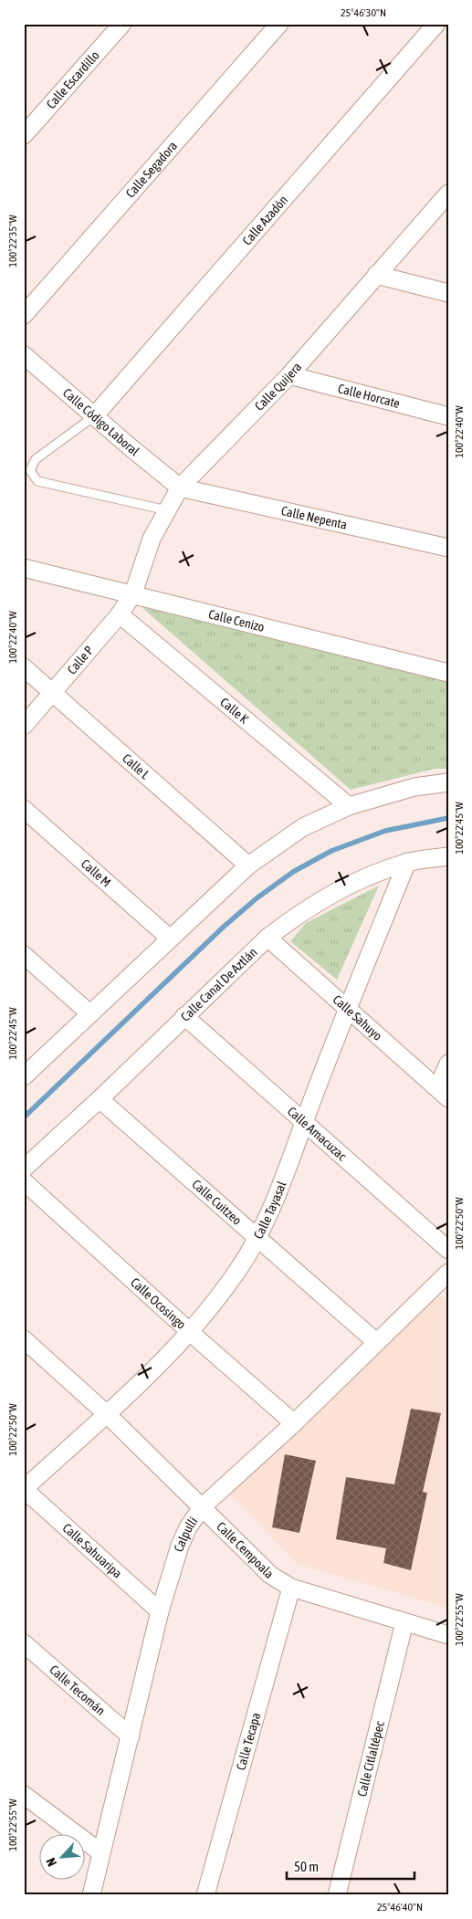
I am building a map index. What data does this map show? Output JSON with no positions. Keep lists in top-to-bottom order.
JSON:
{
  "streets": {
    "street": [
      "Calle Escardillo",
      "Calle Segadora",
      "Calle Azadón",
      "Calle Quijera",
      "Calle Horcate",
      "Calle Código Laboral",
      "Calle Nepenta",
      "Calle Cenizo",
      "Calle P",
      "Calle K",
      "Calle L",
      "Calle M",
      "Calle Canal De Aztlán",
      "Calle Sahuyo",
      "Calle Amacuzac",
      "Calle Cuitzeo",
      "Calle Tayasal",
      "Calle Ocosingo",
      "Calpulli",
      "Calle Cempoala",
      "Calle Sahuaripa",
      "Calle Tecomán",
      "Calle Tecapa",
      "Calle Citlaltépec"
    ]
  },
  "crossings": [
    ["Calle Azadón", "Calle Código Laboral"],
    ["Calle Quijera", "Calle Horcate"],
    ["Calle Quijera", "Calle Código Laboral"],
    ["Calle Quijera", "Calle Nepenta"],
    ["Calle Quijera", "Calle Cenizo"],
    ["Calle Quijera", "Calle P"],
    ["Calle Código Laboral", "Calle Nepenta"],
    ["Calle Cenizo", "Calle P"],
    ["Calle P", "Calle K"],
    ["Calle P", "Calle L"],
    ["Calle Canal De Aztlán", "Calle Sahuyo"],
    ["Calle Canal De Aztlán", "Calle Amacuzac"],
    ["Calle Canal De Aztlán", "Calle Cuitzeo"],
    ["Calle Canal De Aztlán", "Calle Tayasal"],
    ["Calle Sahuyo", "Calle Tayasal"],
    ["Calle Amacuzac", "Calle Tayasal"],
    ["Calle Cuitzeo", "Calle Tayasal"],
    ["Calle Cuitzeo", "Calpulli"],
    ["Calle Tayasal", "Calle Ocosingo"],
    ["Calle Tayasal", "Calle Cempoala"],
    ["Calle Tayasal", "Calle Sahuaripa"],
    ["Calle Ocosingo", "Calpulli"],
    ["Calpulli", "Calle Cempoala"],
    ["Calpulli", "Calle Sahuaripa"],
    ["Calpulli", "Calle Tecomán"],
    ["Calle Cempoala", "Calle Tecapa"],
    ["Calle Cempoala", "Calle Citlaltépec"]
  ],
  "scale_bar": "50 m",
  "north": "bottom left",
  "coordinates": [
    "25°46'30\"N",
    "100°22'35\"W",
    "100°22'40\"W",
    "100°22'45\"W",
    "100°22'50\"W",
    "100°22'55\"W",
    "25°46'40\"N"
  ]
}
